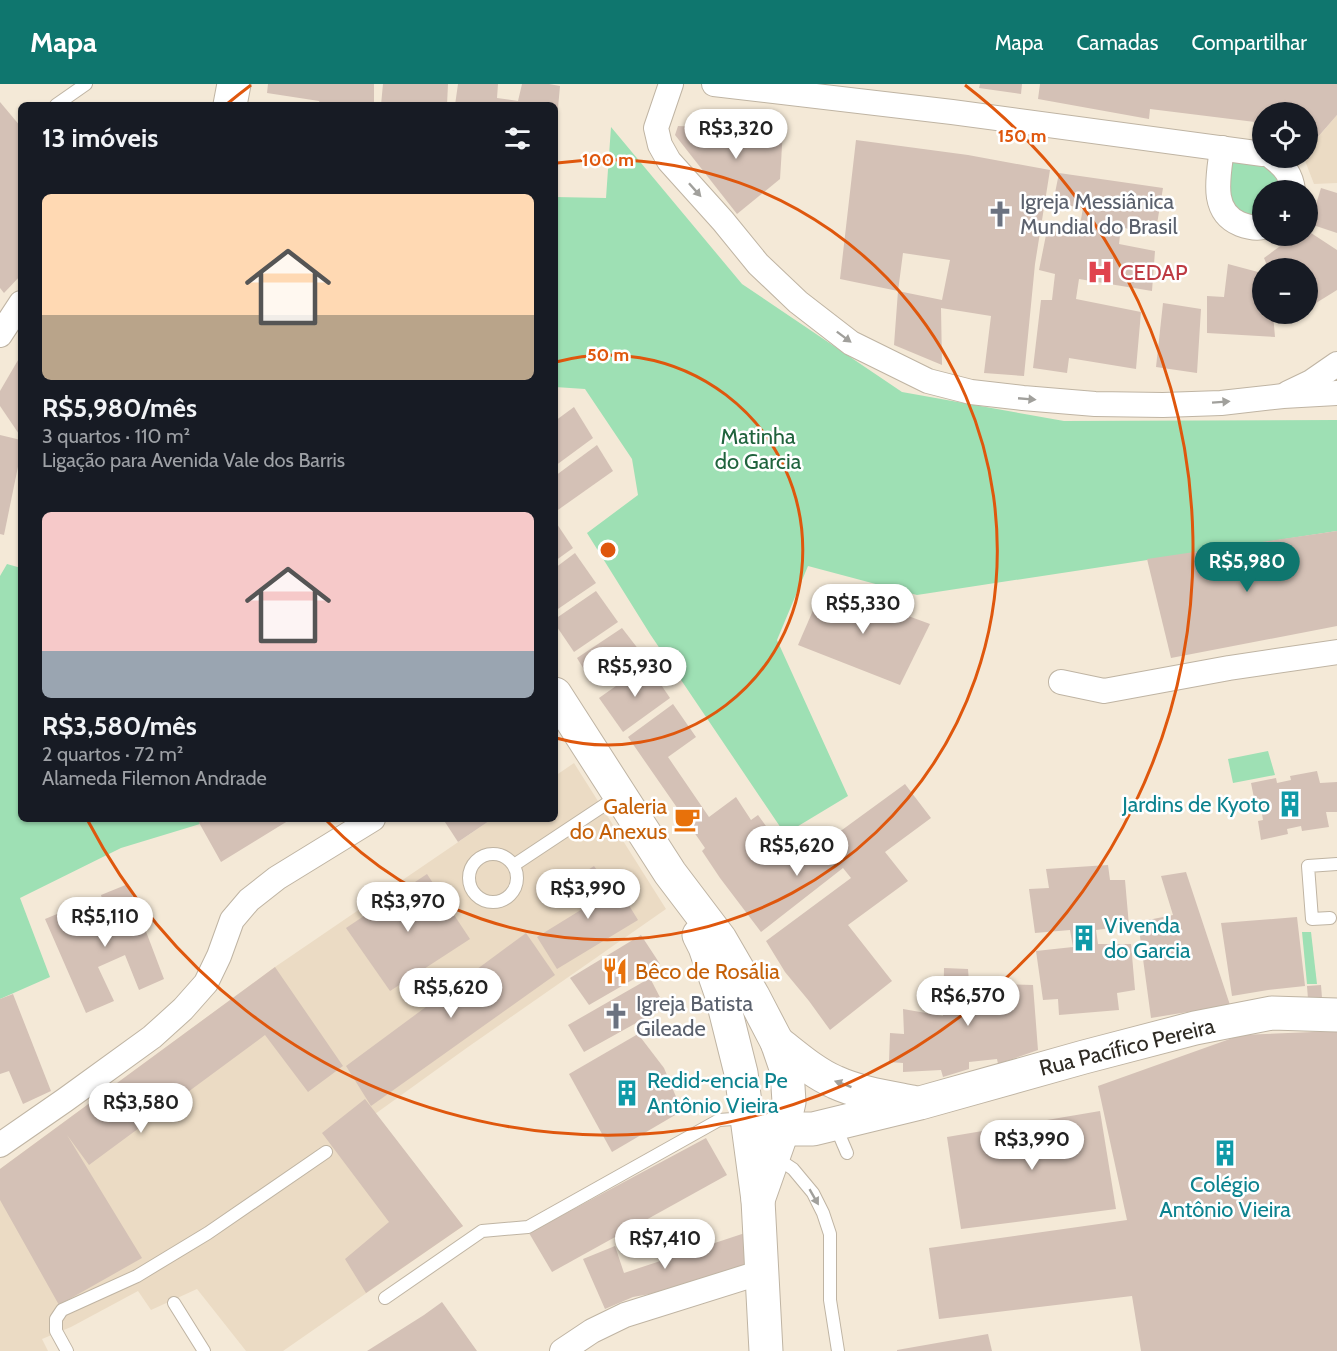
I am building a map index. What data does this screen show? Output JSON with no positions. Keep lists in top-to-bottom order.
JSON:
{
  "streets": {
    "main road": ["Rua Pacífico Pereira"]
  },
  "parks": ["Matinha do Garcia"],
  "places": {
    "church": ["Igreja Messiânica Mundial do Brasil", "Igreja Batista Gileade"],
    "hospital": ["CEDAP"],
    "building": [
      "Jardins de Kyoto",
      "Vivenda do Garcia",
      "Redid~encia Pe Antônio Vieira",
      "Colégio Antônio Vieira"
    ],
    "cafe": ["Galeria do Anexus"],
    "restaurant": ["Bêco de Rosália"]
  },
  "page": {
    "header": "Mapa",
    "nav": ["Mapa", "Camadas", "Compartilhar"],
    "map_buttons": ["+", "−"],
    "heading": "13 imóveis",
    "price": [
      "R$3,320",
      "R$5,980",
      "R$5,330",
      "R$5,930",
      "R$5,620",
      "R$3,990",
      "R$3,970",
      "R$5,110",
      "R$5,620",
      "R$6,570",
      "R$3,580",
      "R$3,990",
      "R$7,410"
    ],
    "list": [
      {
        "name": "R$5,980/mês",
        "note": "3 quartos · 110 m² · Ligação para Avenida Vale dos Barris"
      },
      {
        "name": "R$3,580/mês",
        "note": "2 quartos · 72 m² · Alameda Filemon Andrade"
      }
    ]
  },
  "rings": ["150 m", "100 m", "50 m"]
}
